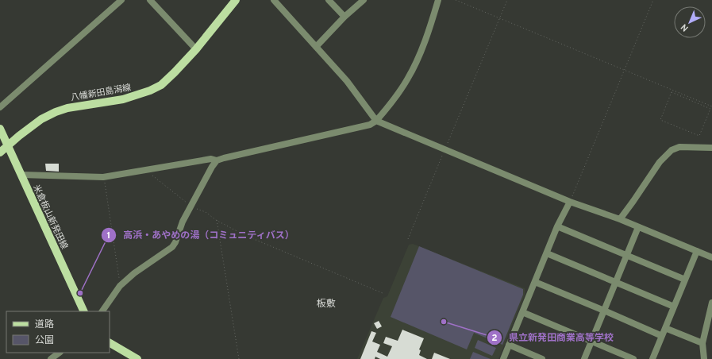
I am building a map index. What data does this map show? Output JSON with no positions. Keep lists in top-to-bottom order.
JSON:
{
  "streets": {
    "main road": ["八幡新田島潟線", "米倉板山新発田線"]
  },
  "crossings": [
    ["八幡新田島潟線", "米倉板山新発田線"]
  ],
  "districts": ["板敷"],
  "places": ["高浜・あやめの湯（コミュニティバス）", "県立新発田商業高等学校"],
  "legend": ["道路", "公園"],
  "north": "bottom left"
}
